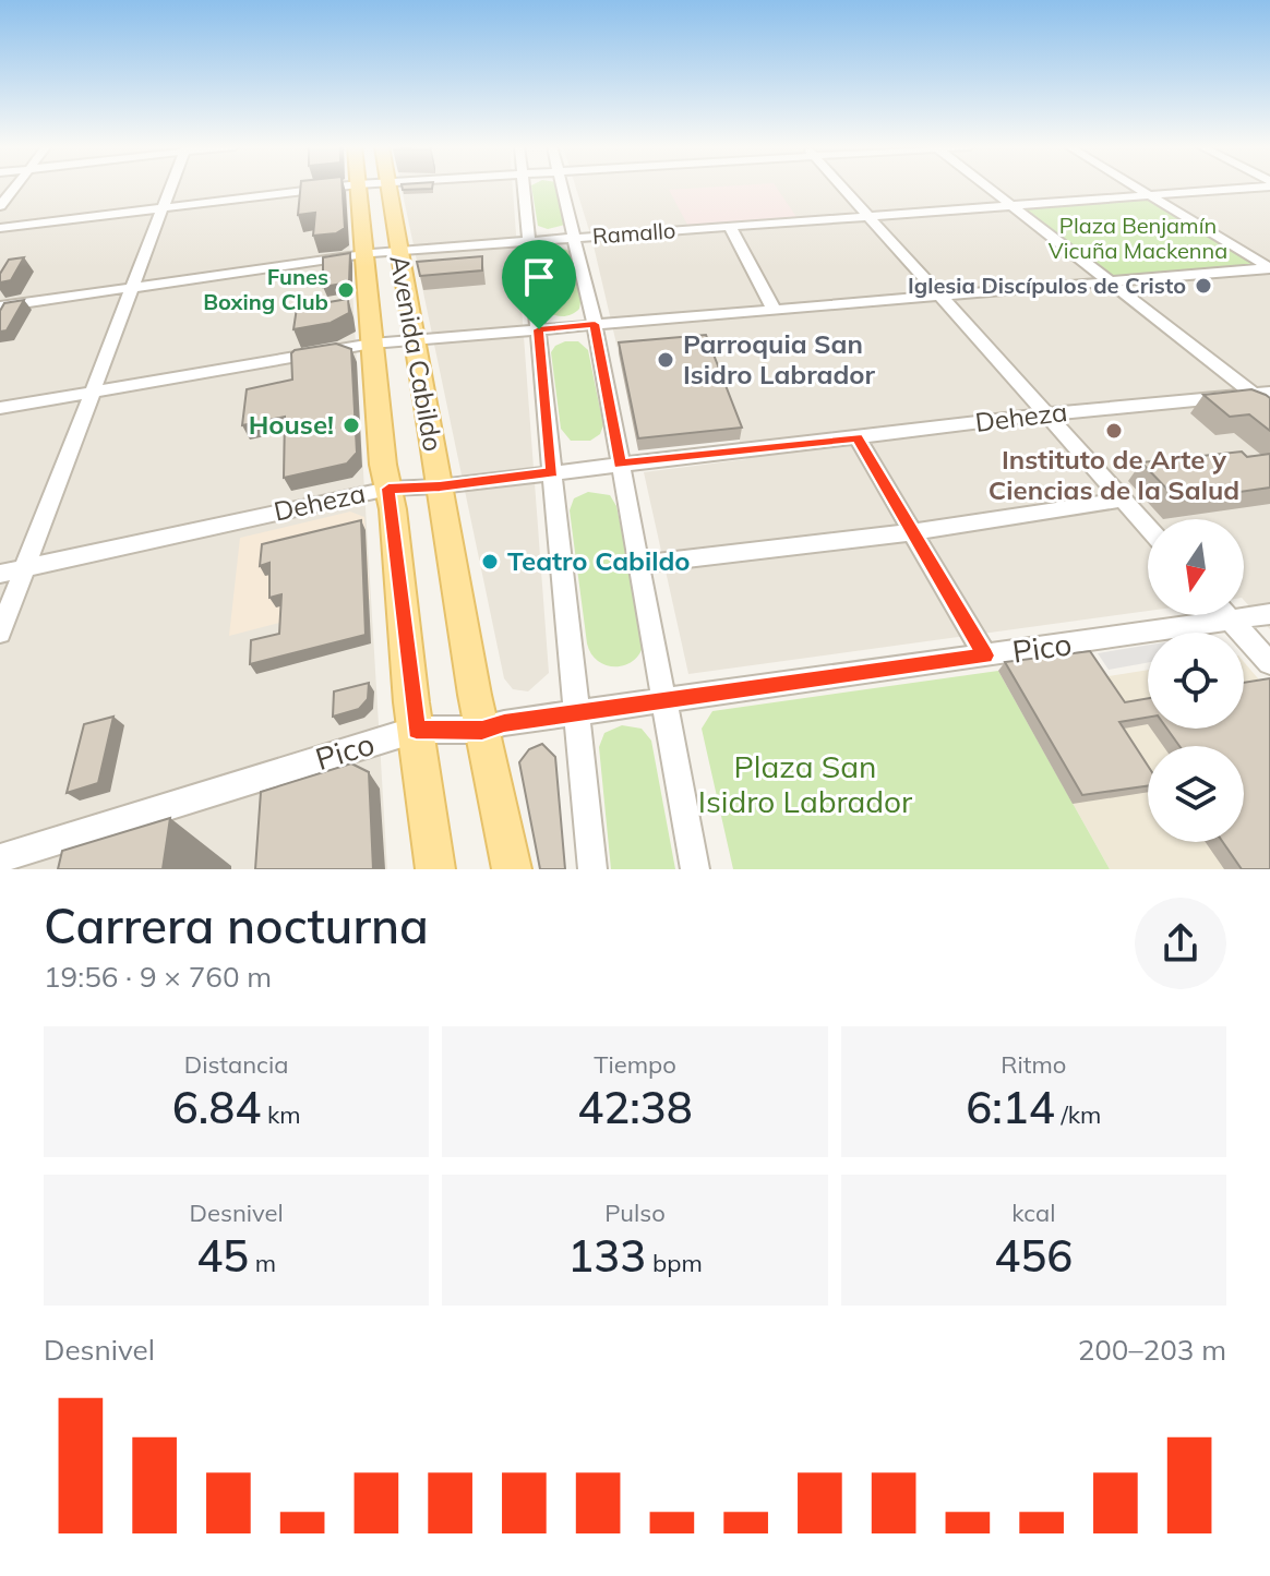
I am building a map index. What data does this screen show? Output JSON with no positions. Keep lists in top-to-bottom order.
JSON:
{
  "streets": {
    "main road": ["Avenida Cabildo"],
    "street": ["Ramallo", "Deheza", "Pico"]
  },
  "crossings": [
    ["Ramallo", "Avenida Cabildo"],
    ["Avenida Cabildo", "Deheza"],
    ["Avenida Cabildo", "Pico"]
  ],
  "parks": ["Plaza Benjamín Vicuña Mackenna", "Plaza San Isidro Labrador"],
  "places": [
    "Iglesia Discípulos de Cristo",
    "Funes Boxing Club",
    "Parroquia San Isidro Labrador",
    "House!",
    "Instituto de Arte y Ciencias de la Salud",
    "Teatro Cabildo"
  ],
  "north": "bottom",
  "page": {
    "heading": ["Carrera nocturna", "19:56 · 9 × 760 m"],
    "stats": [
      ["Distancia", "6.84 km"],
      ["Tiempo", "42:38"],
      ["Ritmo", "6:14 /km"],
      ["Desnivel", "45 m"],
      ["Pulso", "133 bpm"],
      ["kcal", "456"]
    ],
    "chart": ["Desnivel", "200–203 m"]
  }
}
